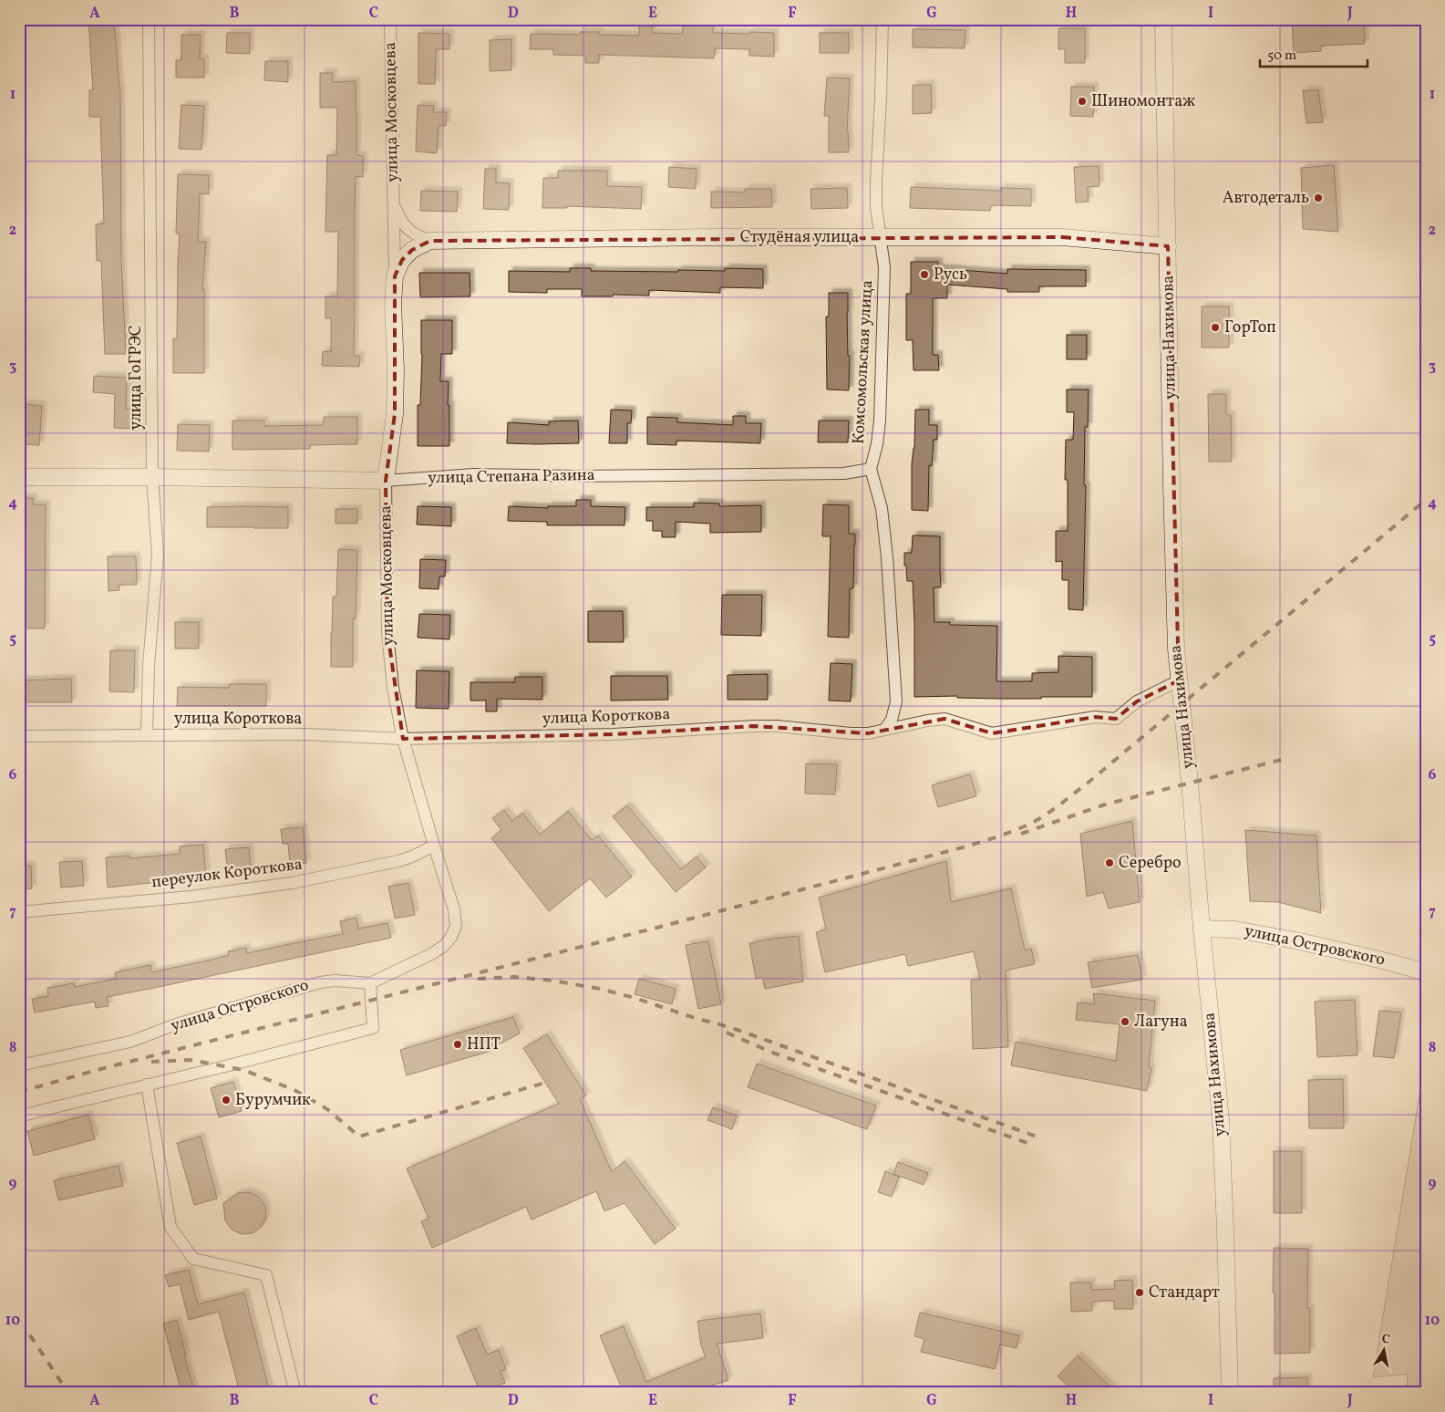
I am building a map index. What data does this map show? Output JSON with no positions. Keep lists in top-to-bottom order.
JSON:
{
  "streets": {
    "street": [
      "улица Московцева",
      "Студёная улица",
      "улица Нахимова",
      "Комсомольская улица",
      "улица ГоГРЭС",
      "улица Степана Разина",
      "улица Короткова",
      "переулок Короткова",
      "улица Островского"
    ]
  },
  "crossings": [
    ["улица Московцева", "Студёная улица"],
    ["улица Московцева", "улица Степана Разина"],
    ["улица Московцева", "улица Короткова"],
    ["улица Московцева", "переулок Короткова"],
    ["улица Московцева", "улица Островского"],
    ["Студёная улица", "улица Нахимова"],
    ["Студёная улица", "Комсомольская улица"],
    ["улица Нахимова", "улица Короткова"],
    ["улица Нахимова", "улица Островского"],
    ["Комсомольская улица", "улица Степана Разина"],
    ["Комсомольская улица", "улица Короткова"],
    ["улица ГоГРЭС", "улица Степана Разина"],
    ["улица ГоГРЭС", "улица Короткова"]
  ],
  "places": [
    "Шиномонтаж",
    "Автодеталь",
    "Русь",
    "ГорТоп",
    "Серебро",
    "Лагуна",
    "НПТ",
    "Бурумчик",
    "Стандарт"
  ],
  "scale_bar": "50 m",
  "north": "top",
  "grid": {
    "columns": [
      "A",
      "B",
      "C",
      "D",
      "E",
      "F",
      "G",
      "H",
      "I",
      "J"
    ],
    "rows": [
      "1",
      "2",
      "3",
      "4",
      "5",
      "6",
      "7",
      "8",
      "9",
      "10"
    ]
  }
}
